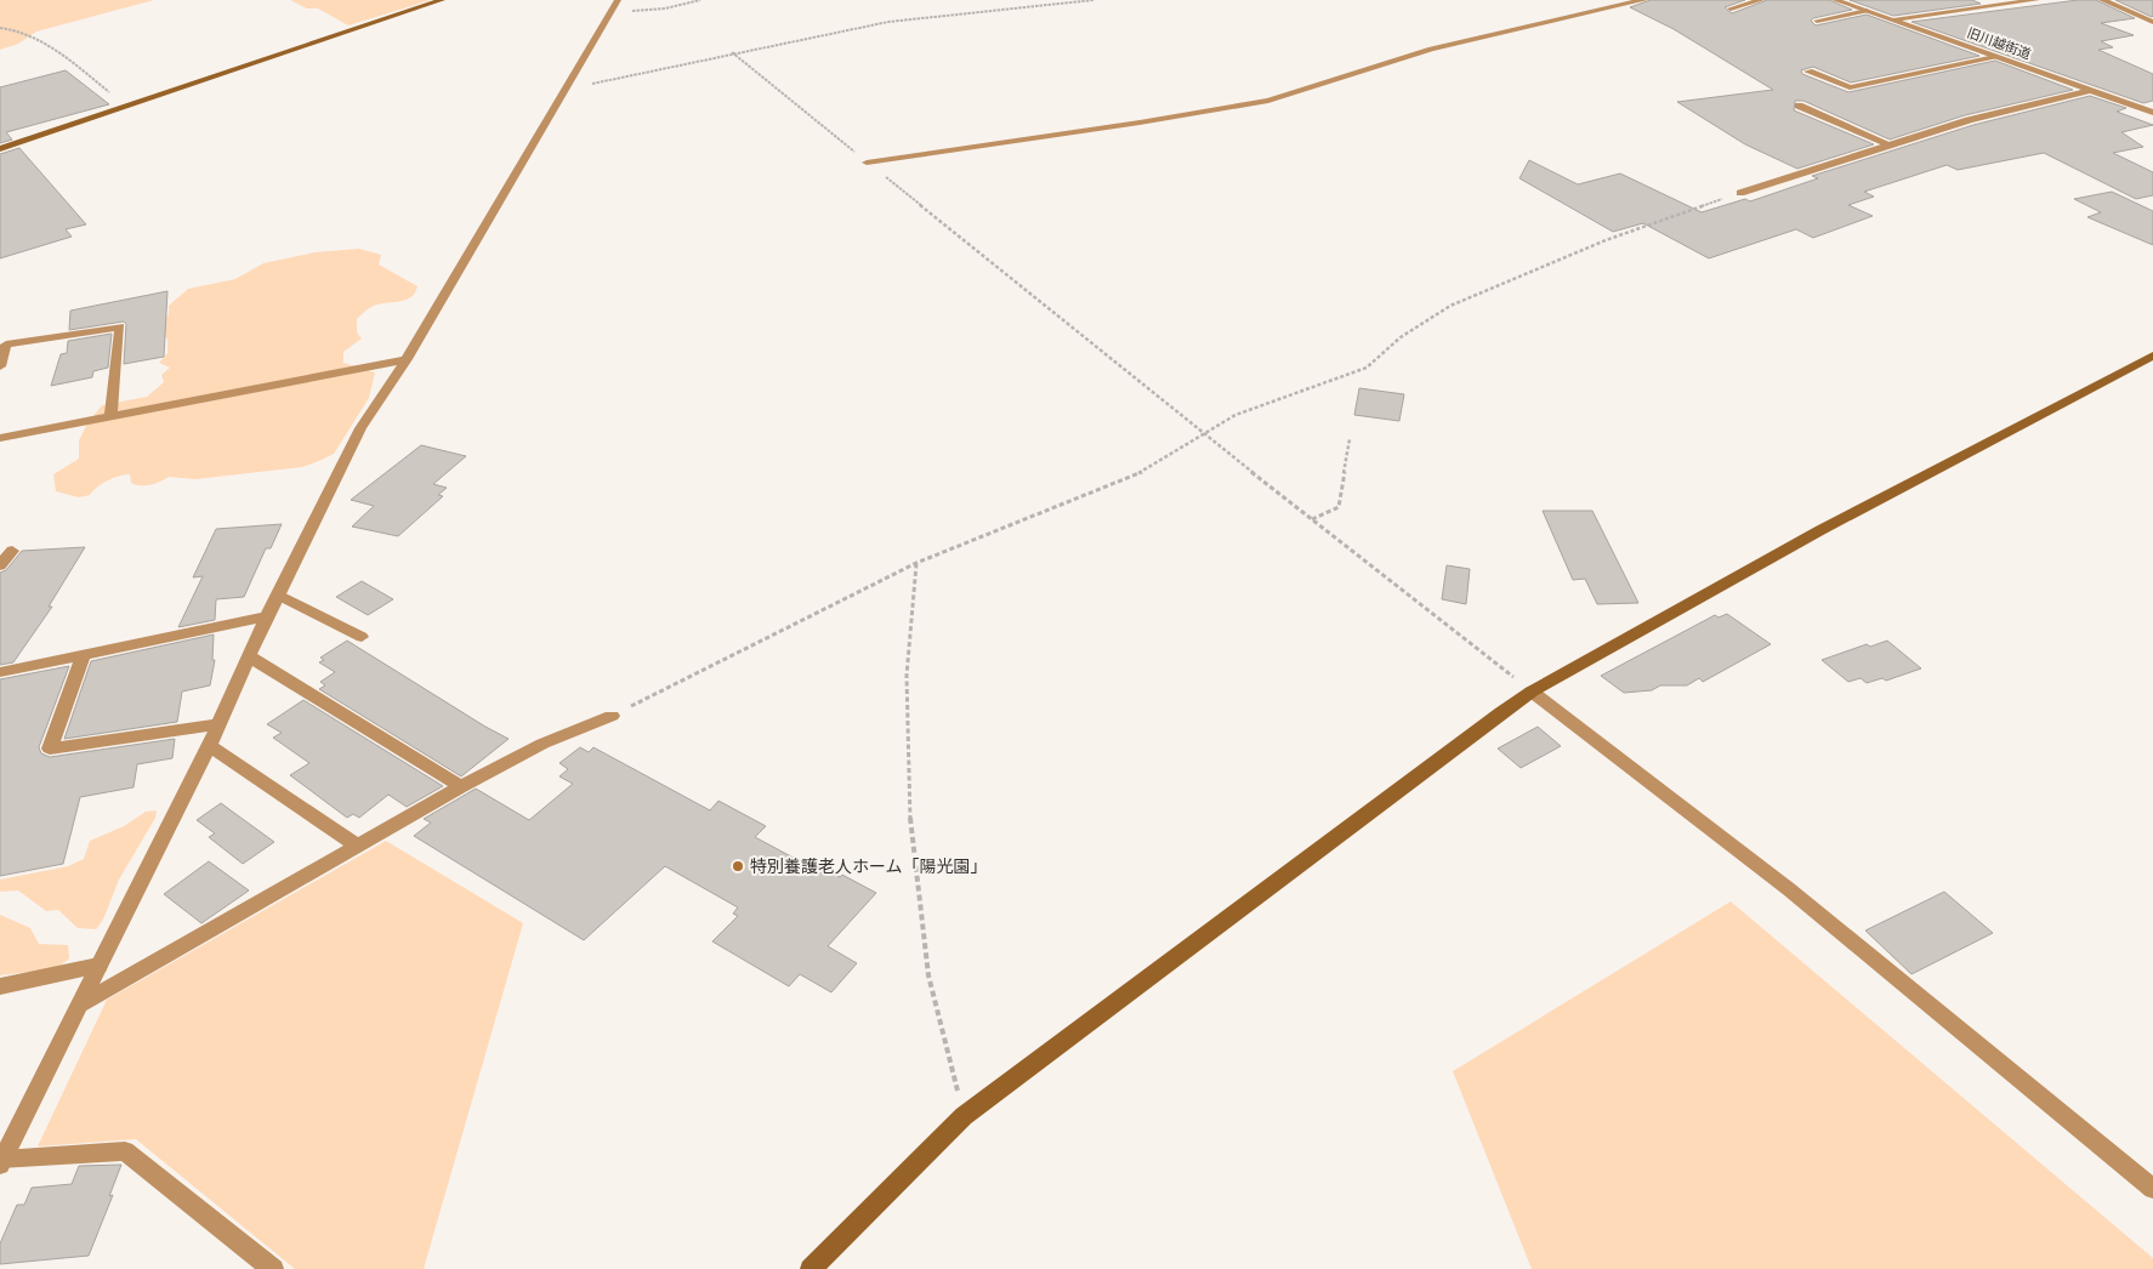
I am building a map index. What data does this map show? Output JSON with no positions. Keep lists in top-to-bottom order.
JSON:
{
  "streets": {
    "street": ["旧川越街道"]
  },
  "places": ["特別養護老人ホーム「陽光園」"]
}
